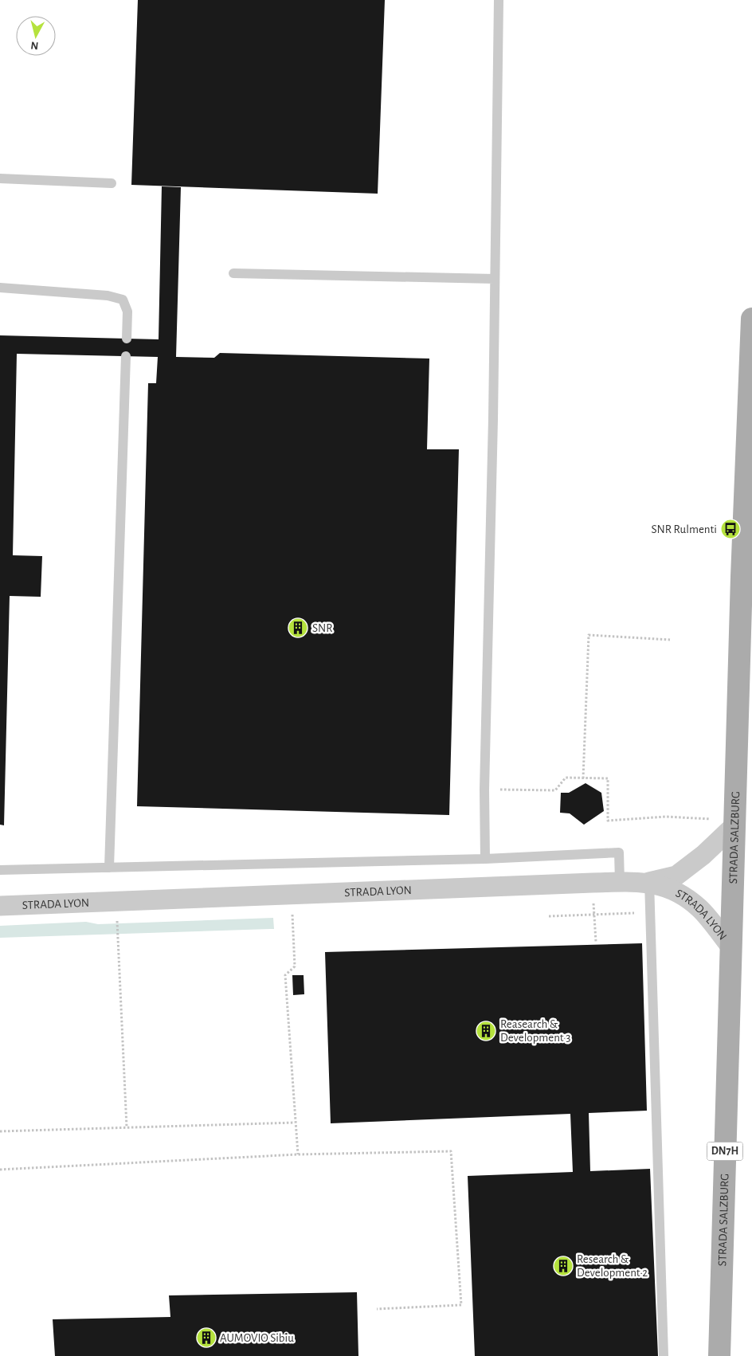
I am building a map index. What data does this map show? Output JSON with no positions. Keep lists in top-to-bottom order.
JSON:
{
  "streets": {
    "main road": ["STRADA SALZBURG", "DN7H"],
    "street": ["STRADA LYON"]
  },
  "crossings": [
    ["STRADA SALZBURG", "STRADA LYON"]
  ],
  "places": {
    "bus stop": ["SNR Rulmenti"],
    "building": [
      "SNR",
      "Reasearch & Development 3",
      "Research & Development 2",
      "AUMOVIO Sibiu"
    ]
  },
  "north": "bottom"
}
